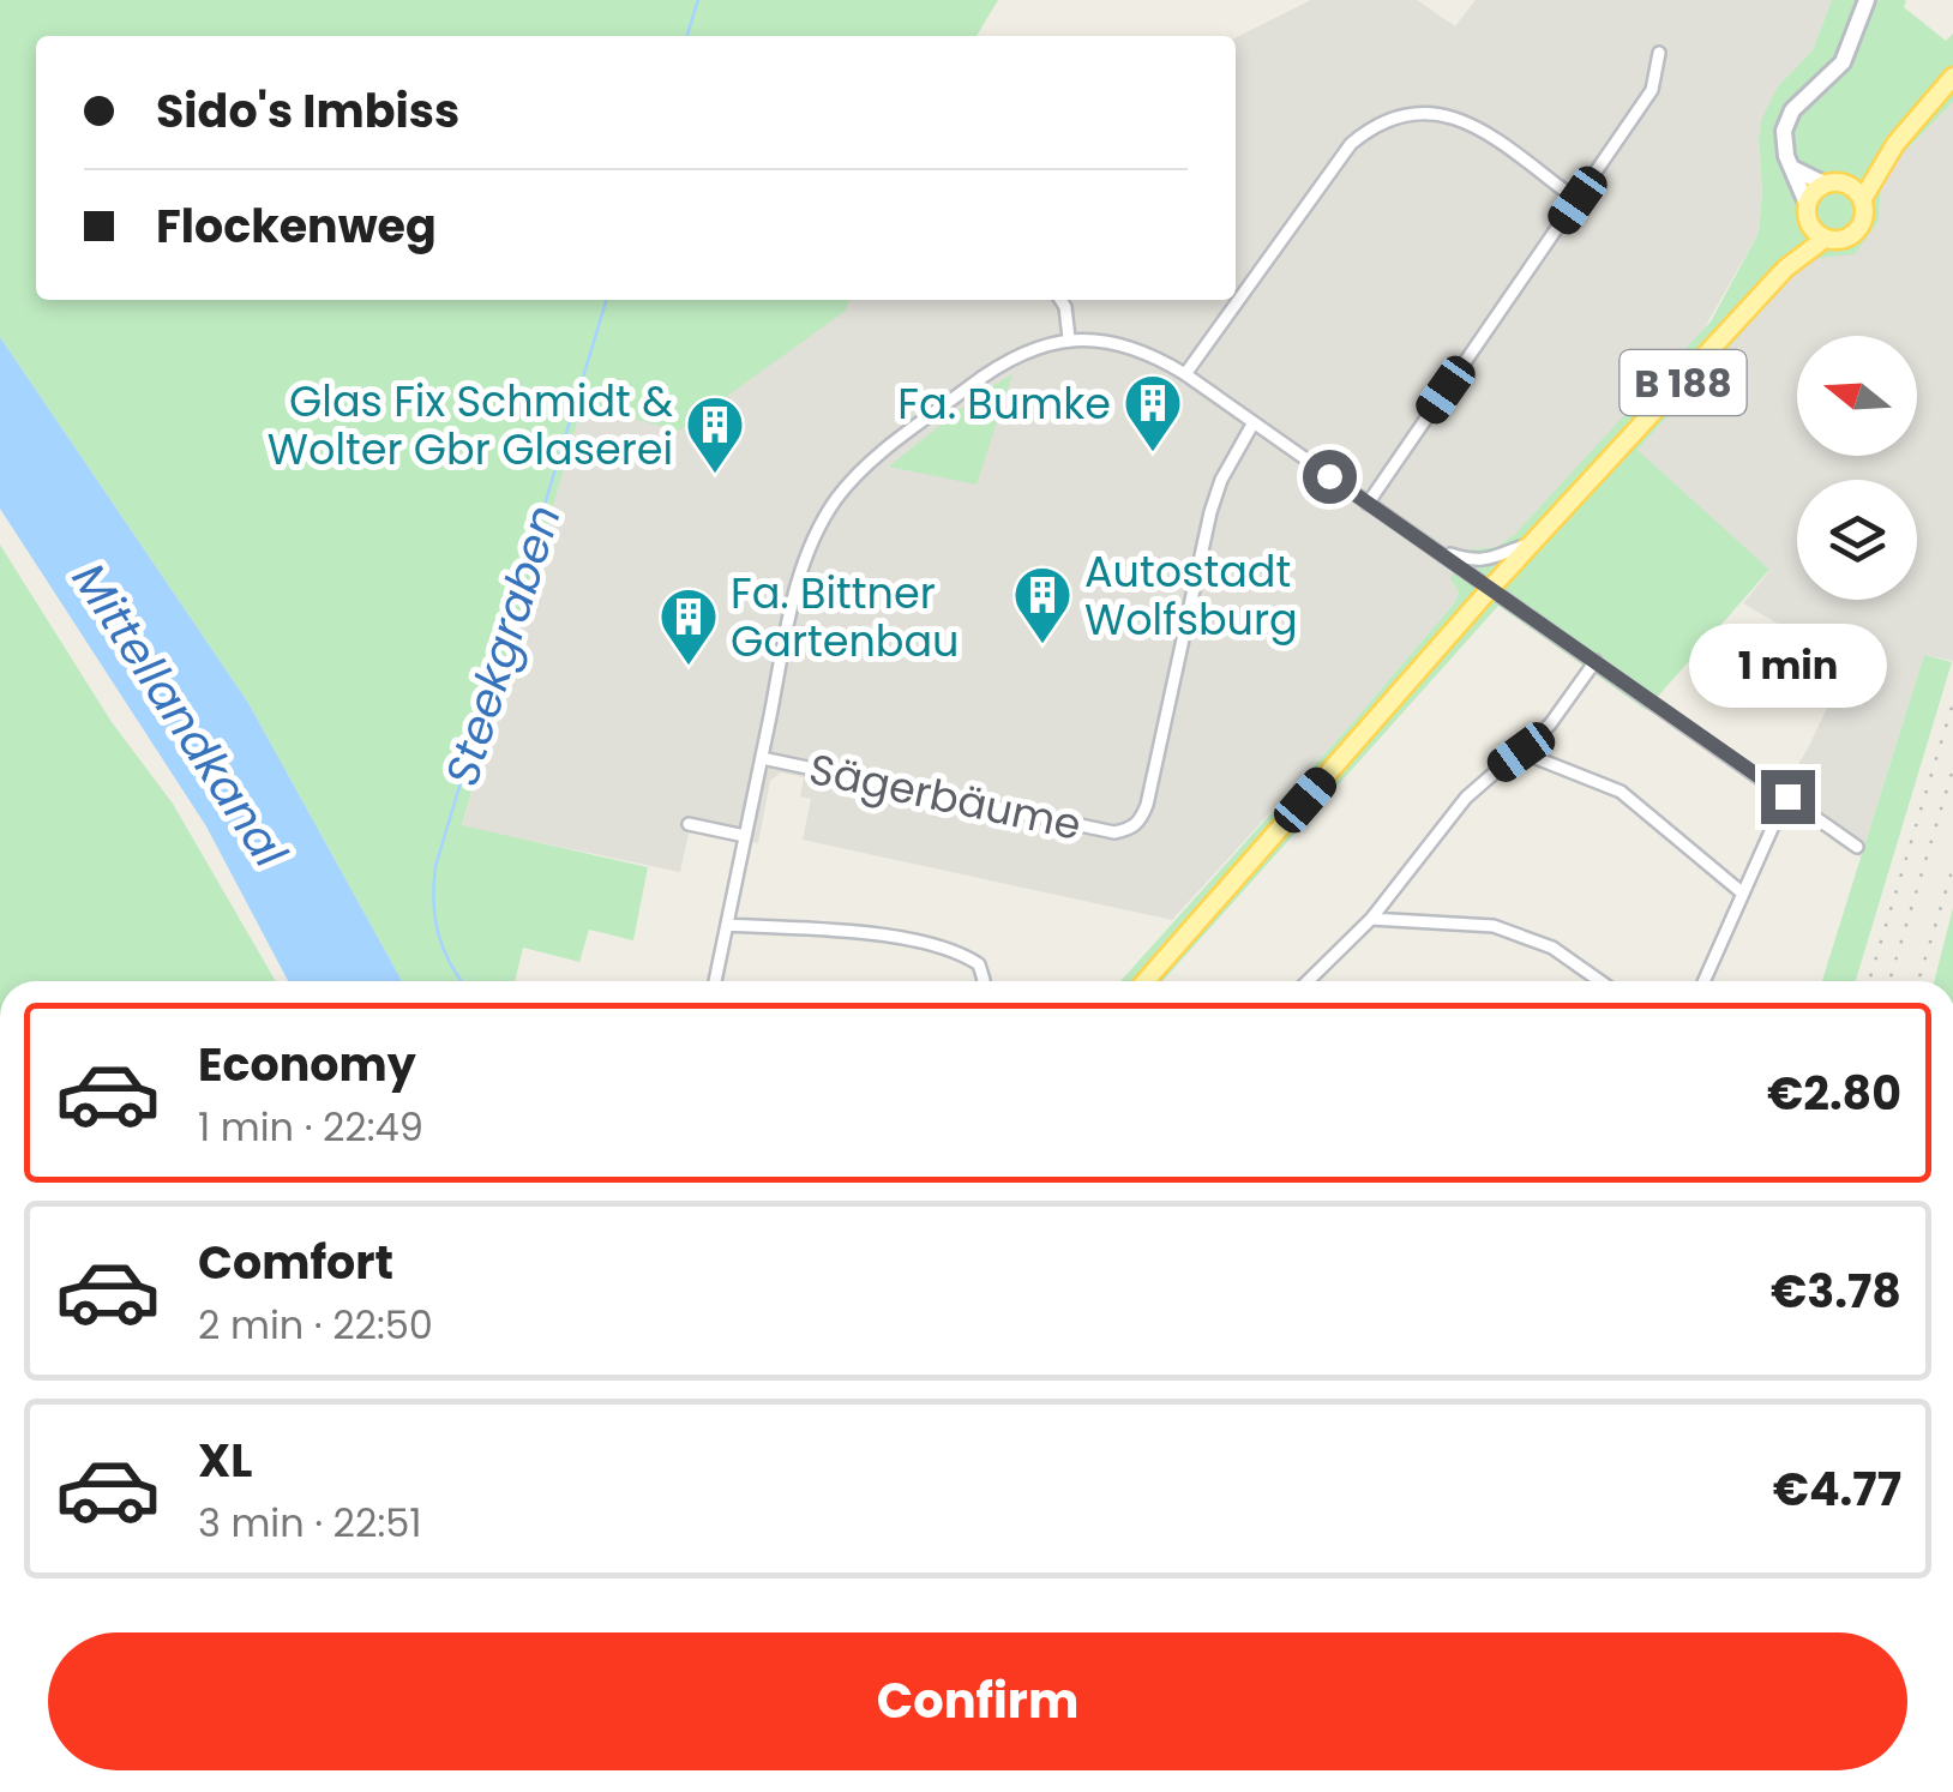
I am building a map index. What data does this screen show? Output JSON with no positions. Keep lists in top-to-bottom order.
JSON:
{
  "streets": {
    "main road": ["B 188"],
    "street": ["Sägerbäume"]
  },
  "water": ["Steekgraben", "Mittellandkanal"],
  "places": {
    "building": [
      "Fa. Bumke",
      "Glas Fix Schmidt & Wolter Gbr Glaserei",
      "Autostadt Wolfsburg",
      "Fa. Bittner Gartenbau"
    ]
  },
  "north": "left",
  "page": {
    "banner": ["Sido's Imbiss", "Flockenweg"],
    "bubble": "1 min",
    "list": [
      {
        "name": "Economy",
        "note": "1 min · 22:49",
        "value": "€2.80"
      },
      {
        "name": "Comfort",
        "note": "2 min · 22:50",
        "value": "€3.78"
      },
      {
        "name": "XL",
        "note": "3 min · 22:51",
        "value": "€4.77"
      }
    ],
    "buttons": "Confirm"
  }
}
